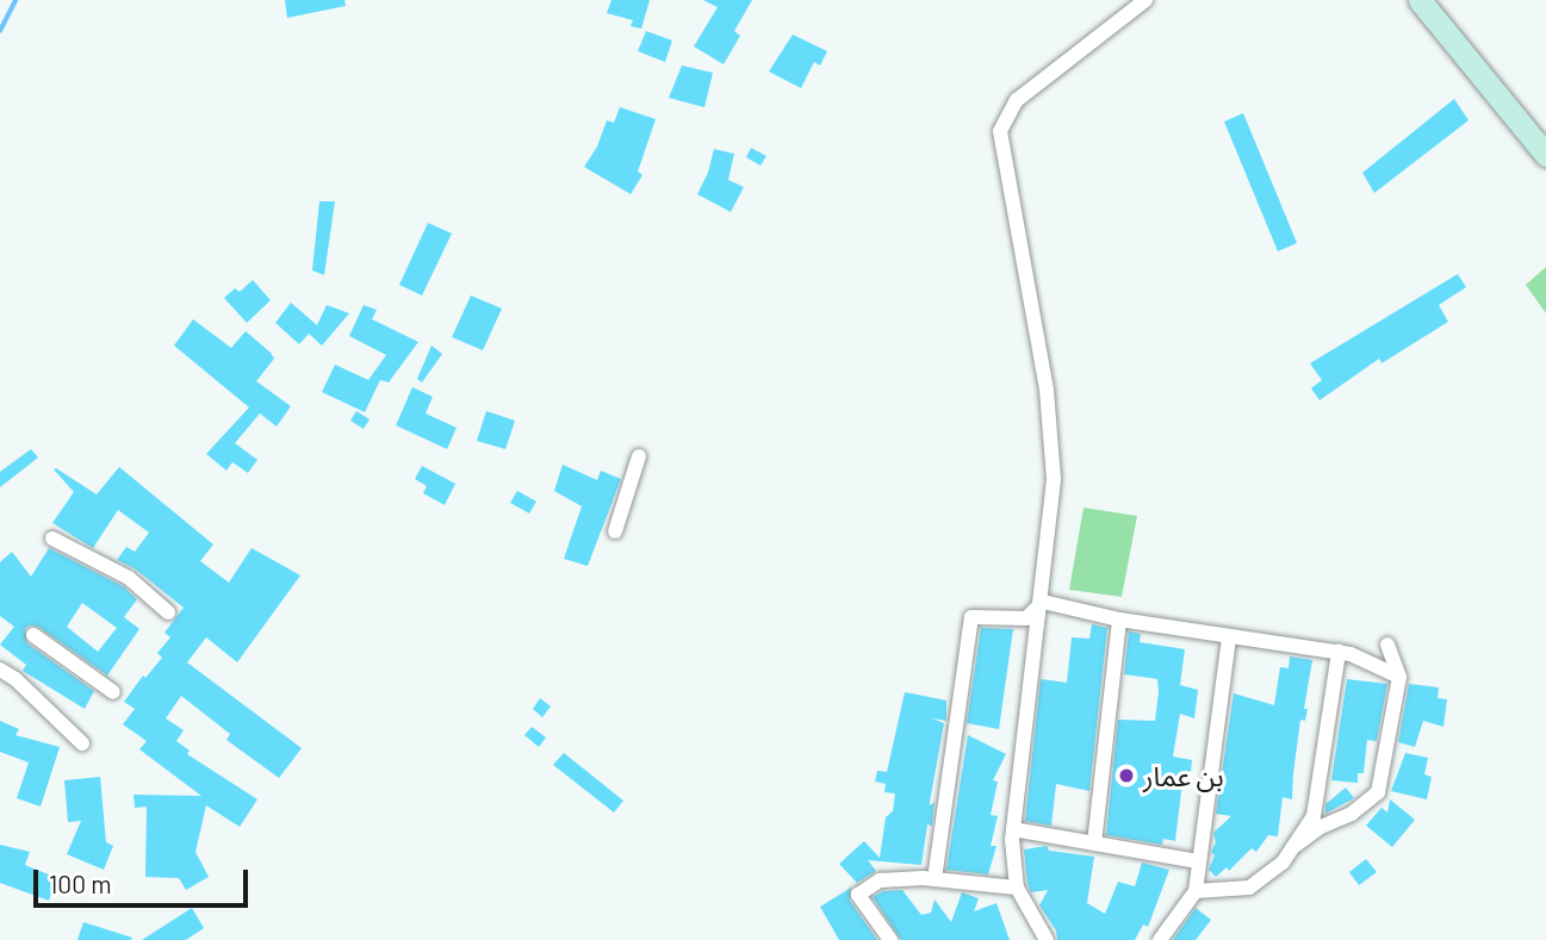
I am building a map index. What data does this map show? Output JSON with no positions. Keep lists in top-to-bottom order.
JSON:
{
  "places": ["بن عمار"],
  "scale_bar": "100 m"
}
